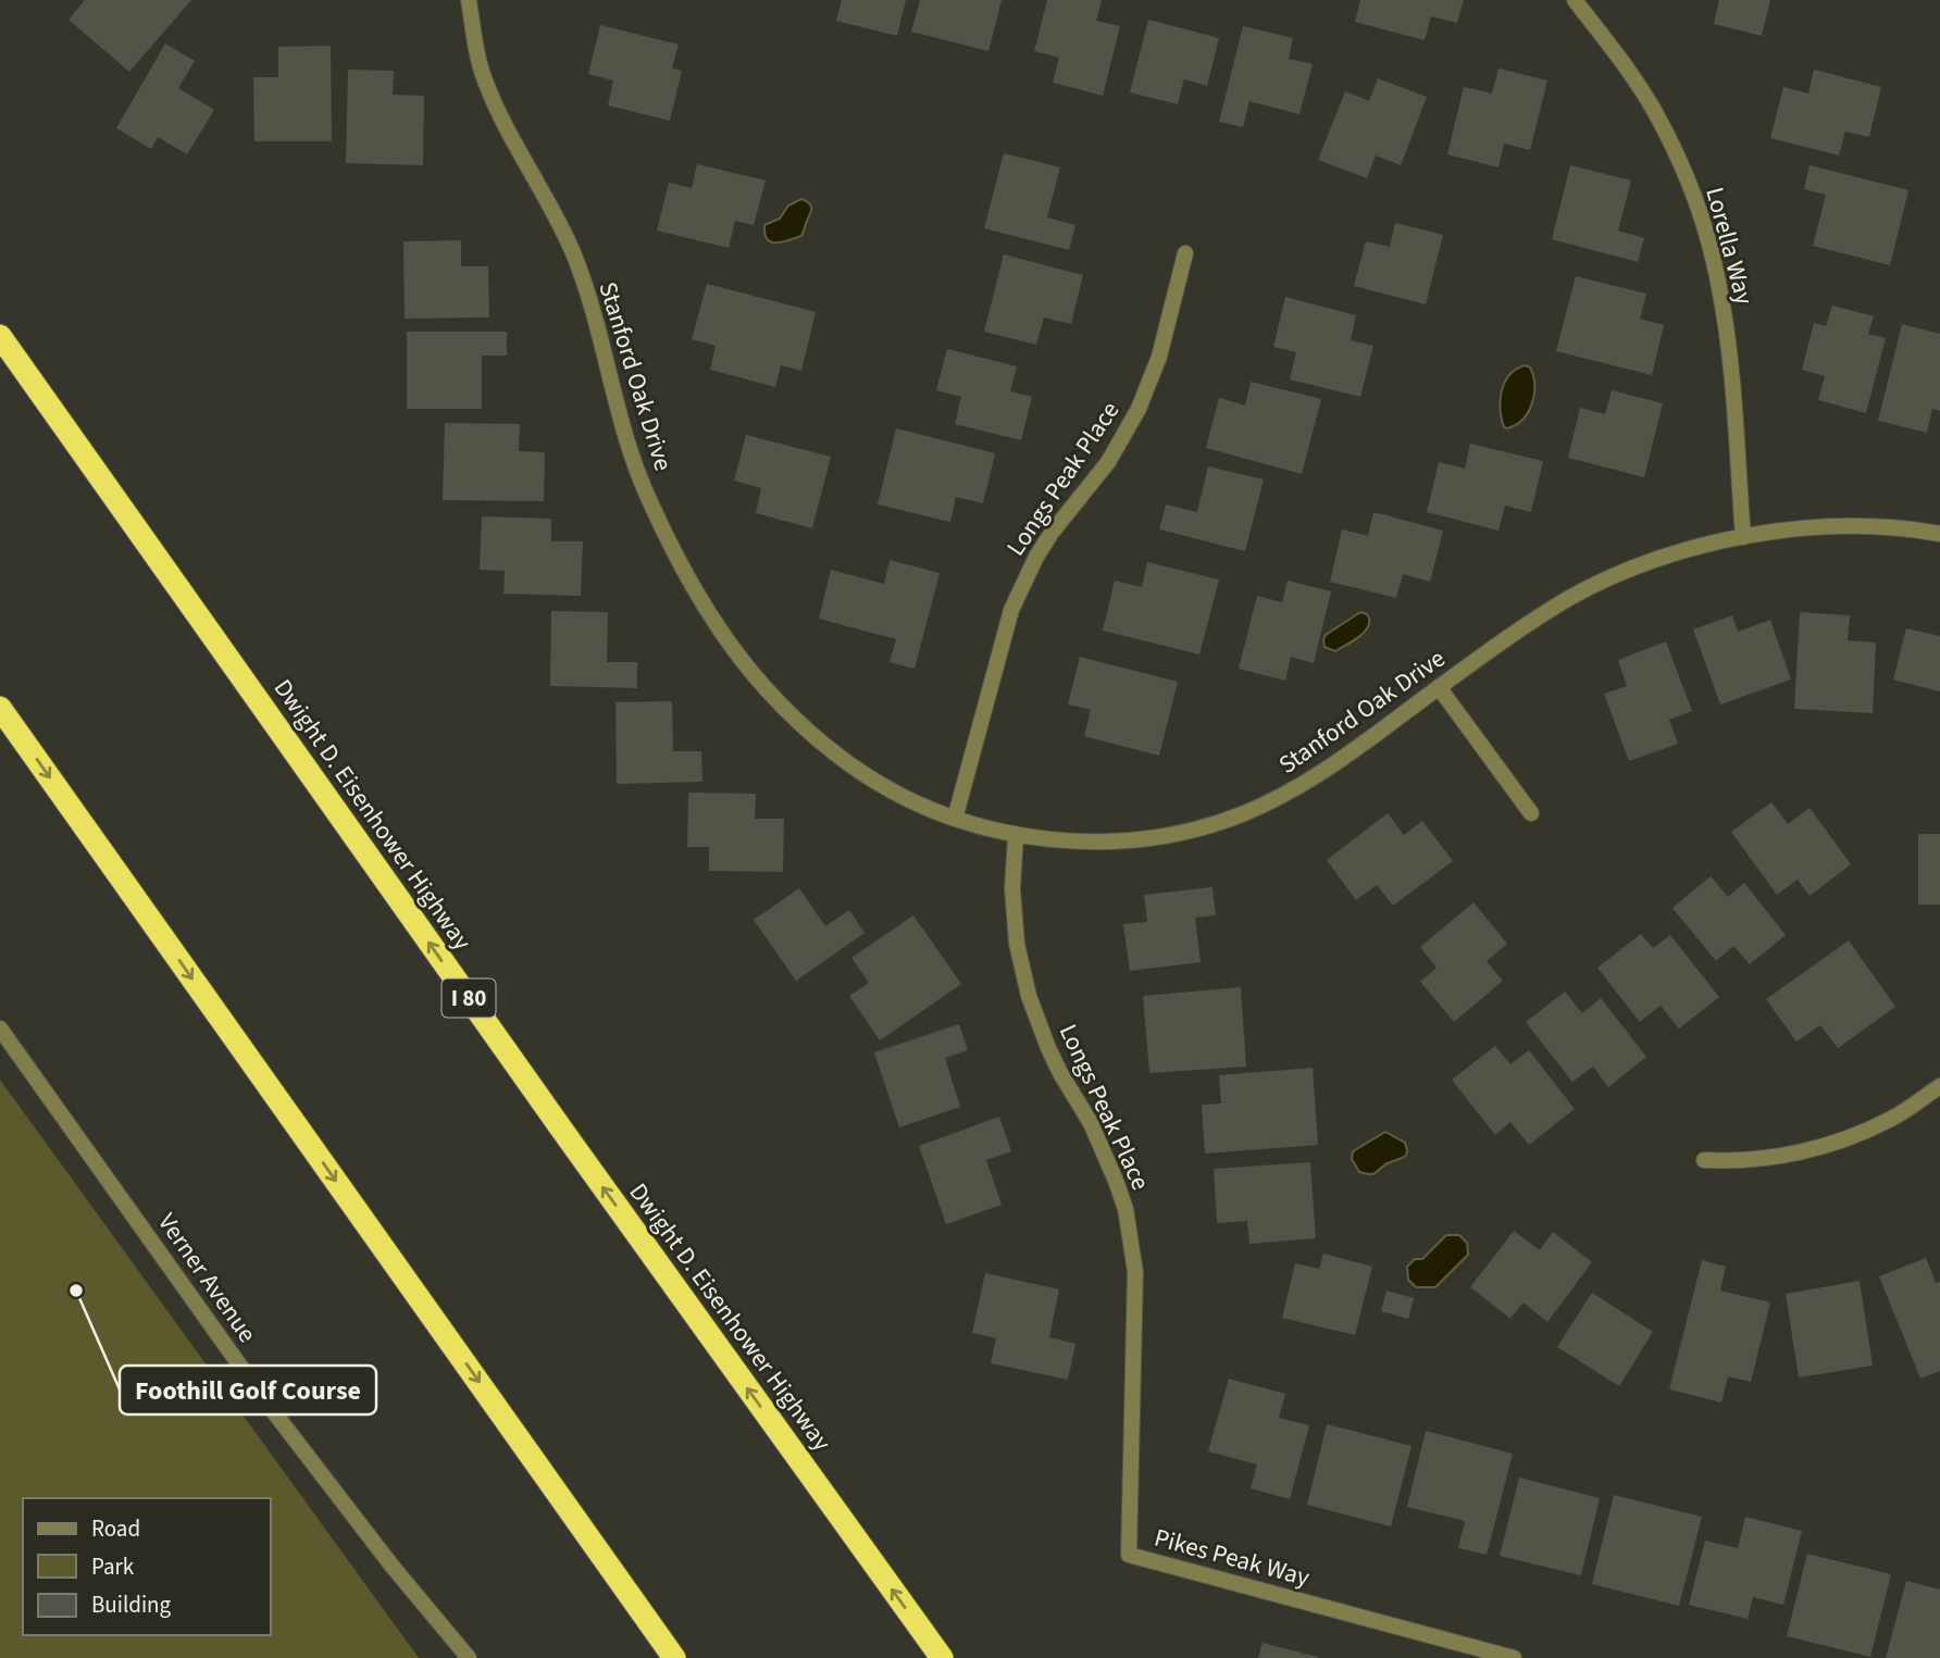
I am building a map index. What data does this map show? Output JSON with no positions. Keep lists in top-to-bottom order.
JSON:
{
  "streets": {
    "highway": ["Dwight D. Eisenhower Highway", "I 80"],
    "street": [
      "Lorella Way",
      "Stanford Oak Drive",
      "Longs Peak Place",
      "Verner Avenue",
      "Pikes Peak Way"
    ]
  },
  "crossings": [
    ["Lorella Way", "Stanford Oak Drive"],
    ["Stanford Oak Drive", "Longs Peak Place"],
    ["Longs Peak Place", "Pikes Peak Way"]
  ],
  "one_way": ["Dwight D. Eisenhower Highway"],
  "places": ["Foothill Golf Course"],
  "legend": ["Road", "Park", "Building"]
}
